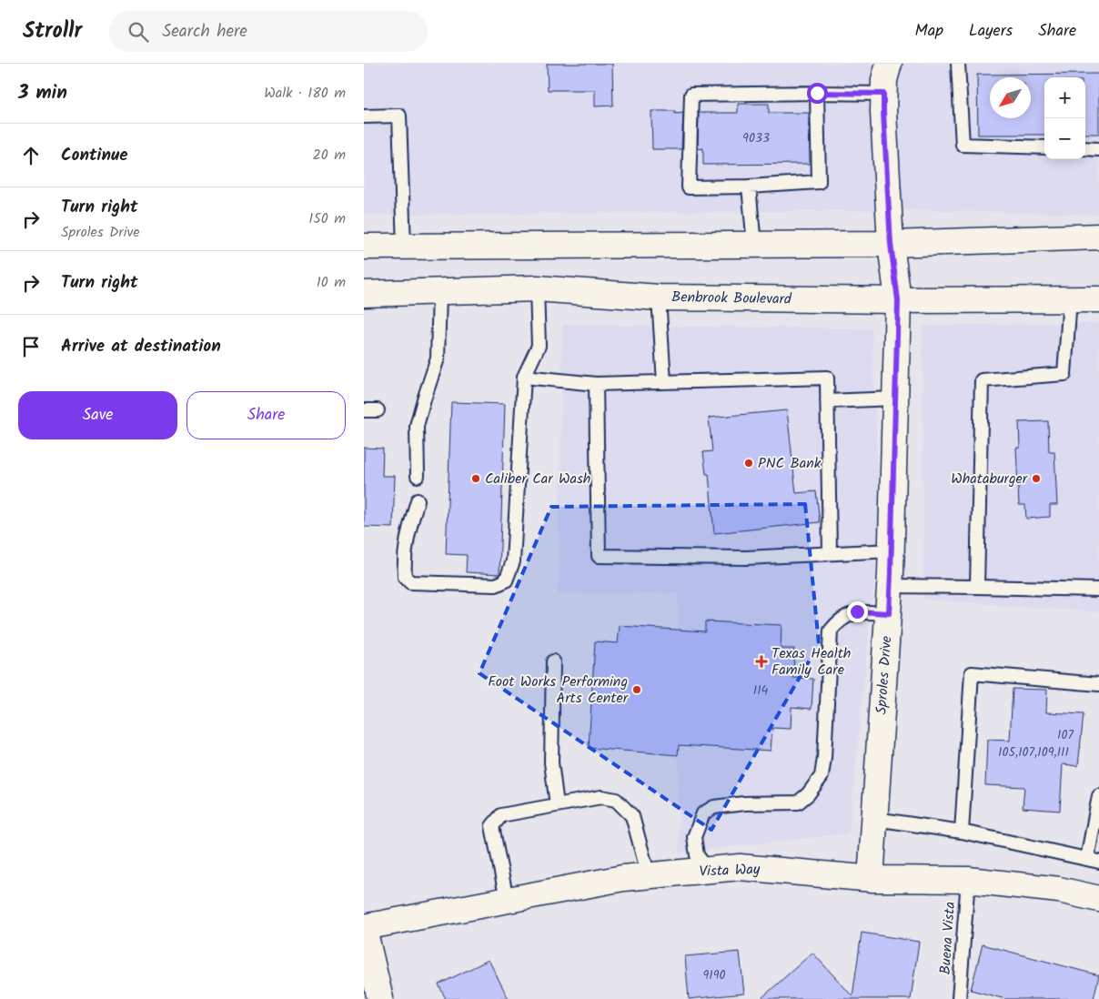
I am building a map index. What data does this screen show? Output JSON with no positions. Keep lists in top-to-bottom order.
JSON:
{
  "streets": {
    "main road": ["Benbrook Boulevard", "Sproles Drive", "Vista Way"],
    "lane": ["Buena Vista"]
  },
  "crossings": [
    ["Benbrook Boulevard", "Sproles Drive"],
    ["Sproles Drive", "Vista Way"],
    ["Vista Way", "Buena Vista"]
  ],
  "places": {
    "other": [
      "PNC Bank",
      "Caliber Car Wash",
      "Whataburger",
      "Foot Works Performing Arts Center"
    ],
    "health": ["Texas Health Family Care"]
  },
  "house_numbers": [
    "9033",
    "114",
    "107",
    "105,107,109,111",
    "9190"
  ],
  "north": "bottom left",
  "page": {
    "header": "Strollr",
    "search": "Search here",
    "nav": ["Map", "Layers", "Share"],
    "heading": ["3 min", "Walk · 180 m"],
    "map_buttons": ["+", "−"],
    "list": [
      ["Continue", "20 m"],
      ["Turn right", "Sproles Drive", "150 m"],
      ["Turn right", "10 m"],
      "Arrive at destination"
    ],
    "buttons": ["Save", "Share"]
  }
}
